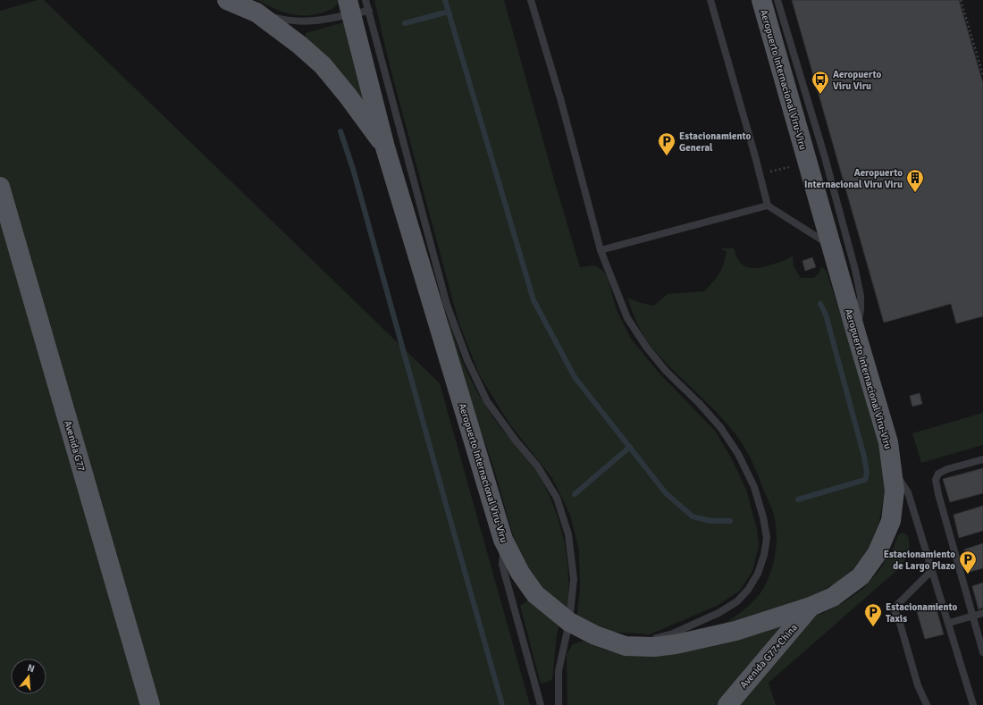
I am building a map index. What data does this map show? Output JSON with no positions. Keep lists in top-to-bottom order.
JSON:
{
  "streets": {
    "main road": ["Aeropuerto Internacional Viru-Viru", "Avenida G77", "Avenida G77+China"]
  },
  "crossings": [
    ["Aeropuerto Internacional Viru-Viru", "Avenida G77+China"]
  ],
  "places": {
    "bus stop": ["Aeropuerto Viru Viru"],
    "parking": ["Estacionamiento General", "Estacionamiento de Largo Plazo", "Estacionamiento Taxis"],
    "building": ["Aeropuerto Internacional Viru Viru"]
  },
  "north": "top"
}
